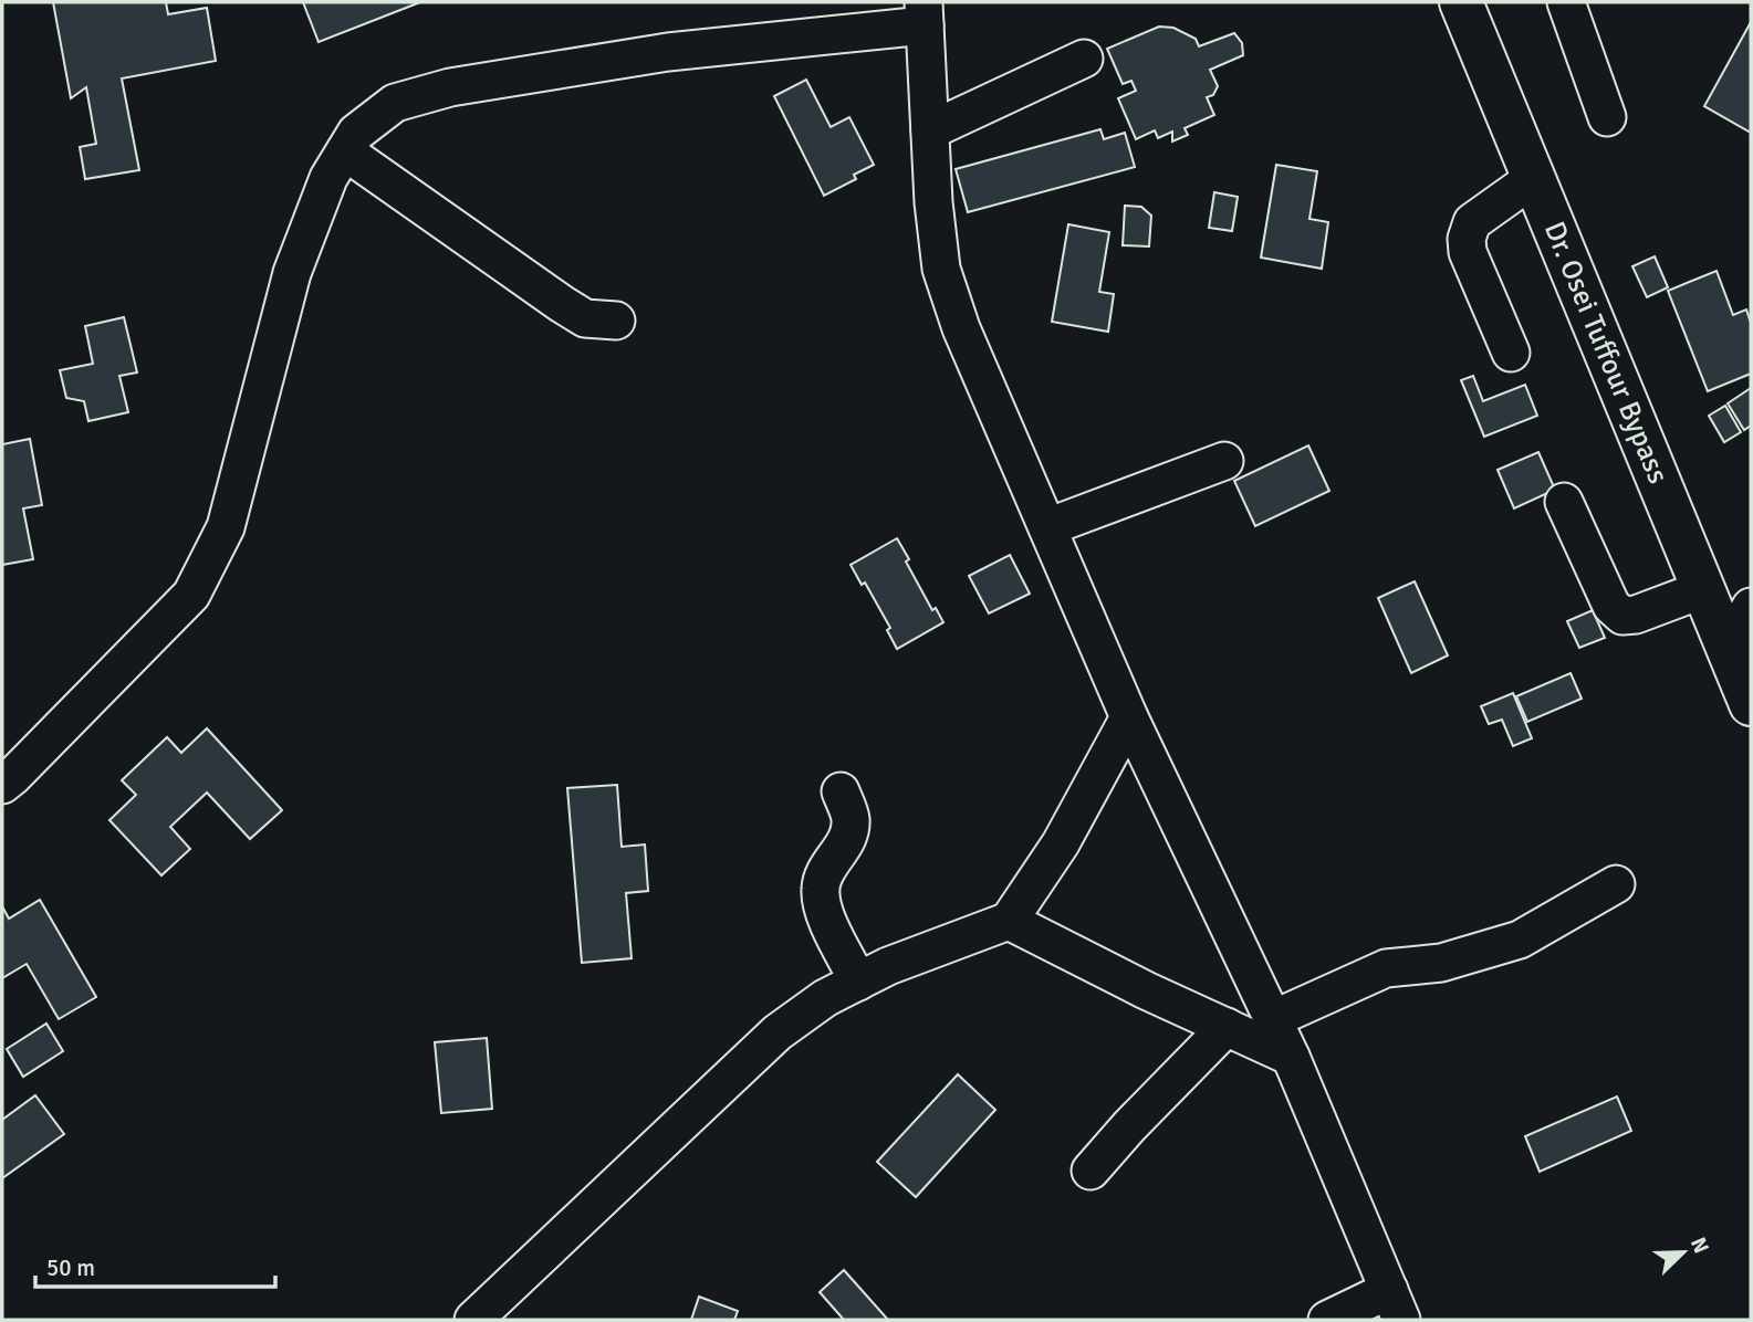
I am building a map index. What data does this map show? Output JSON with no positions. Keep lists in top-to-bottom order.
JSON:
{
  "streets": {
    "highway": ["Dr. Osei Tuffour Bypass"]
  },
  "scale_bar": "50 m",
  "north": "top right"
}
